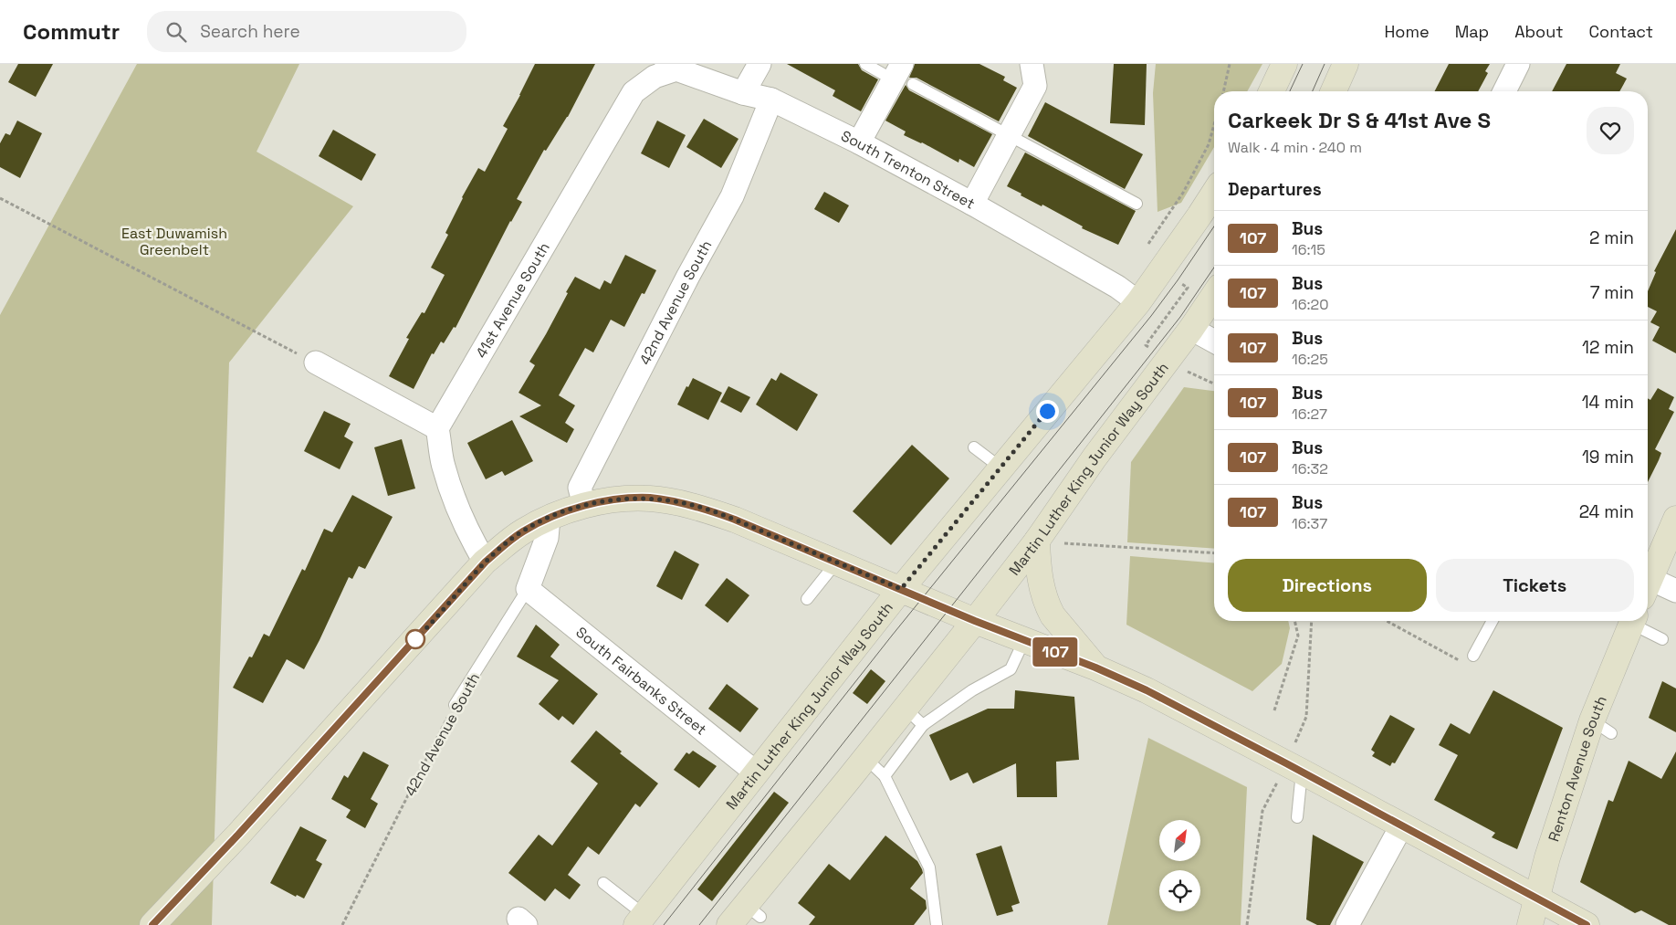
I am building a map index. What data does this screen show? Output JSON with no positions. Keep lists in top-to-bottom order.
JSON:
{
  "streets": {
    "main road": ["Martin Luther King Junior Way South", "Renton Avenue South"],
    "street": [
      "South Trenton Street",
      "41st Avenue South",
      "42nd Avenue South",
      "South Fairbanks Street"
    ]
  },
  "crossings": [
    ["South Trenton Street", "41st Avenue South"],
    ["South Trenton Street", "42nd Avenue South"],
    ["South Trenton Street", "Martin Luther King Junior Way South"],
    ["42nd Avenue South", "South Fairbanks Street"],
    ["Martin Luther King Junior Way South", "South Fairbanks Street"]
  ],
  "parks": ["East Duwamish Greenbelt"],
  "lines": ["bus line 107"],
  "north": "top right",
  "page": {
    "header": "Commutr",
    "search": "Search here",
    "nav": [
      "Home",
      "Map",
      "About",
      "Contact"
    ],
    "on_map": "107",
    "heading": [
      ["Carkeek Dr S & 41st Ave S", "Walk · 4 min · 240 m"],
      "Departures"
    ],
    "list": [
      {
        "mark": "107",
        "name": "Bus",
        "note": "16:15",
        "value": "2 min"
      },
      {
        "mark": "107",
        "name": "Bus",
        "note": "16:20",
        "value": "7 min"
      },
      {
        "mark": "107",
        "name": "Bus",
        "note": "16:25",
        "value": "12 min"
      },
      {
        "mark": "107",
        "name": "Bus",
        "note": "16:27",
        "value": "14 min"
      },
      {
        "mark": "107",
        "name": "Bus",
        "note": "16:32",
        "value": "19 min"
      },
      {
        "mark": "107",
        "name": "Bus",
        "note": "16:37",
        "value": "24 min"
      }
    ],
    "buttons": ["Directions", "Tickets"]
  }
}
